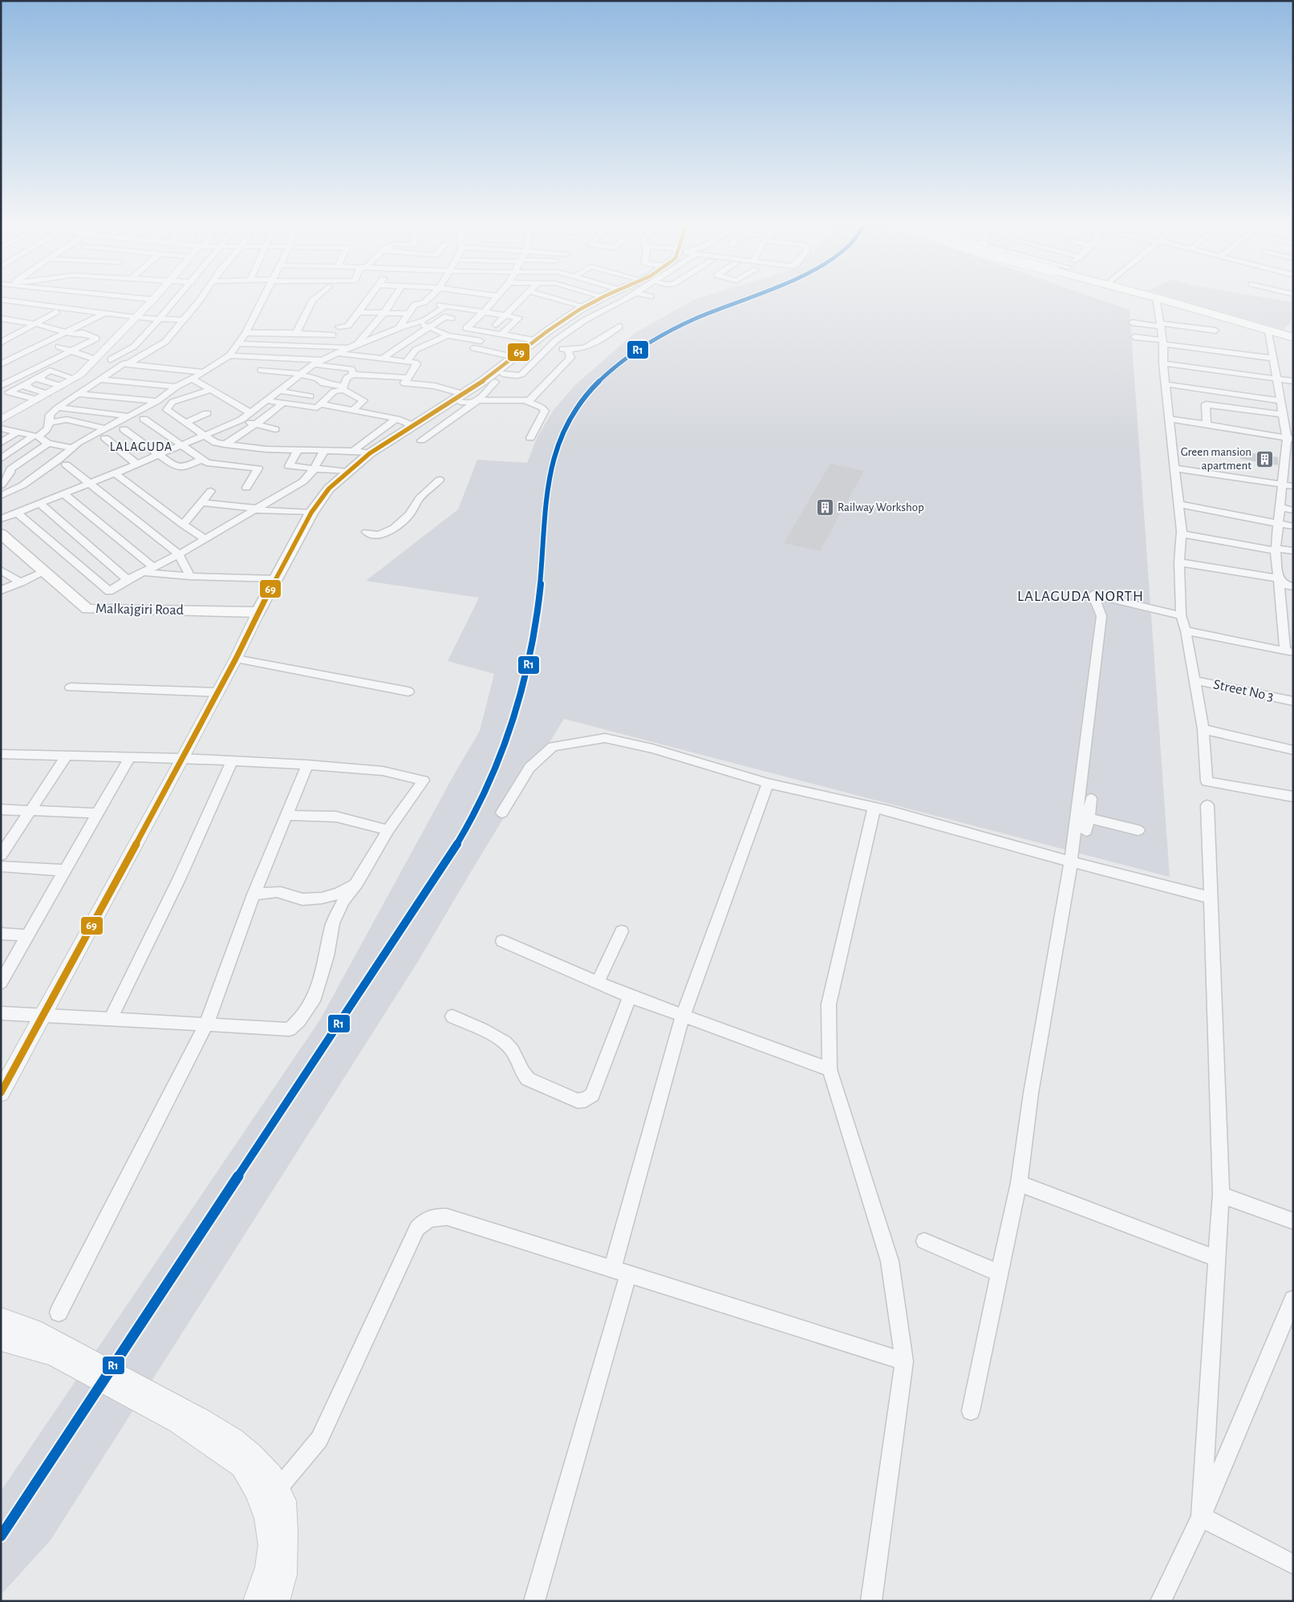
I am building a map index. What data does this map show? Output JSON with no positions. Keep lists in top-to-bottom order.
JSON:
{
  "streets": {
    "main road": ["Malkajgiri Road"],
    "street": ["Street No 3"]
  },
  "districts": ["LALAGUDA", "LALAGUDA NORTH"],
  "places": {
    "building": ["Green mansion apartment", "Railway Workshop"]
  },
  "lines": ["transit line R1", "transit line 69"]
}
